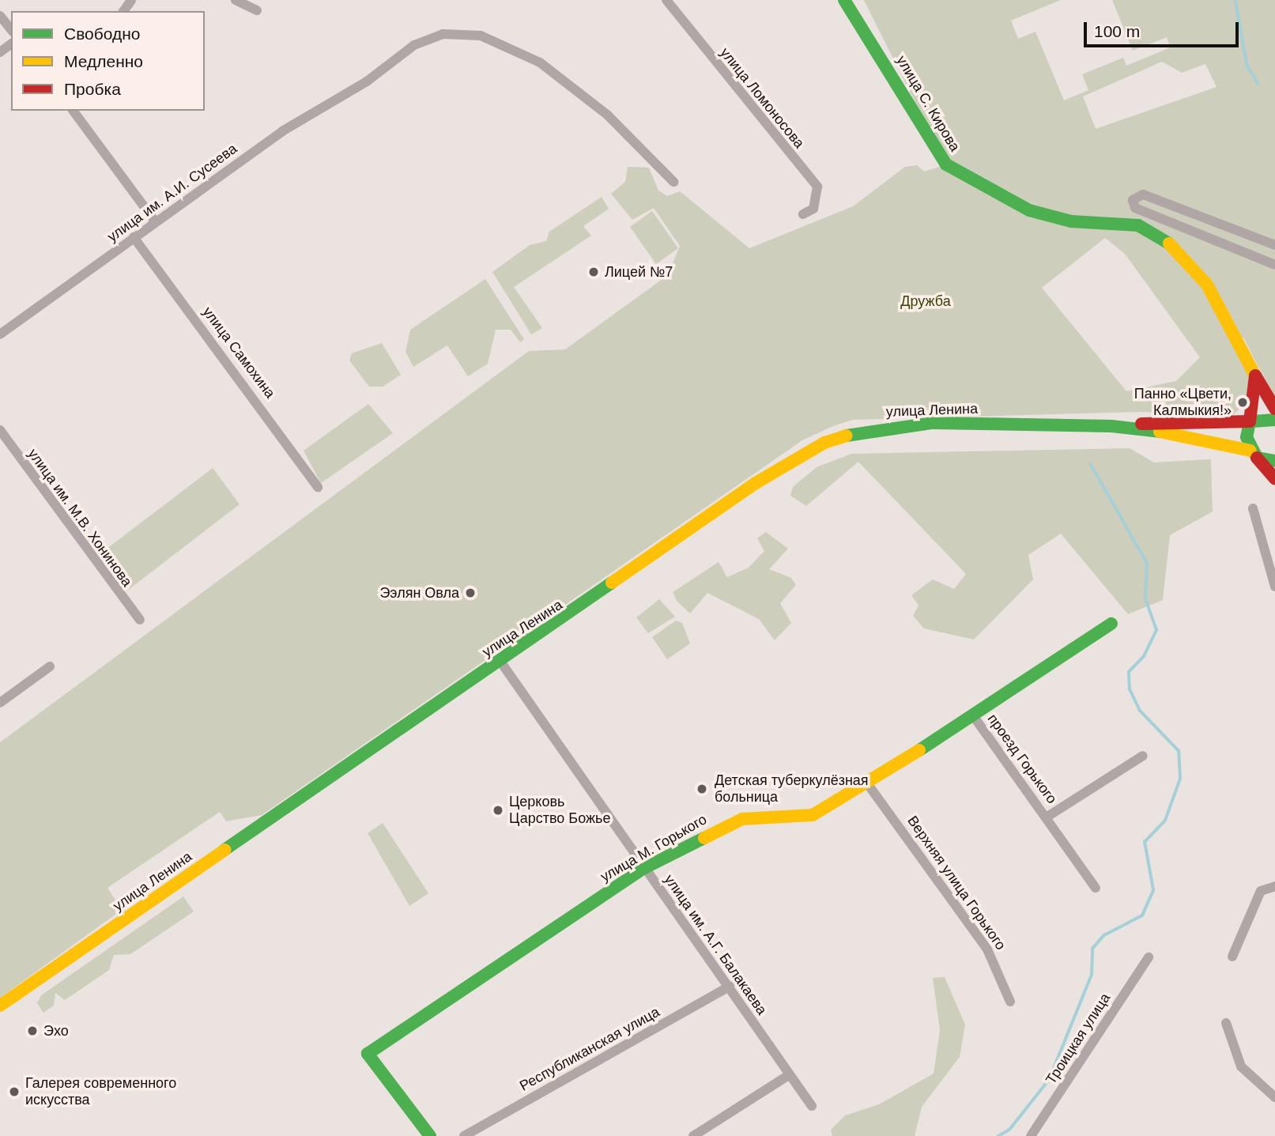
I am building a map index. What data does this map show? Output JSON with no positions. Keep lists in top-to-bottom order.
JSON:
{
  "streets": {
    "main road": ["улица С. Кирова", "улица Ленина", "улица М. Горького"],
    "street": [
      "улица Ломоносова",
      "улица им. А.И. Сусеева",
      "улица Самохина",
      "улица им. М.В. Хонинова",
      "проезд Горького",
      "Верхняя улица Горького",
      "улица им. А.Г. Балакаева",
      "Троицкая улица",
      "Республиканская улица"
    ]
  },
  "crossings": [
    ["улица им. А.И. Сусеева", "улица Самохина"],
    ["улица Ленина", "улица им. А.Г. Балакаева"],
    ["проезд Горького", "улица М. Горького"],
    ["улица М. Горького", "Верхняя улица Горького"],
    ["улица М. Горького", "улица им. А.Г. Балакаева"],
    ["улица им. А.Г. Балакаева", "Республиканская улица"]
  ],
  "parks": ["Дружба"],
  "places": [
    "Лицей №7",
    "Панно «Цвети, Калмыкия!»",
    "Ээлян Овла",
    "Детская туберкулёзная больница",
    "Церковь Царство Божье",
    "Эхо",
    "Галерея современного искусства"
  ],
  "legend": ["Свободно", "Медленно", "Пробка"],
  "scale_bar": "100 m"
}
